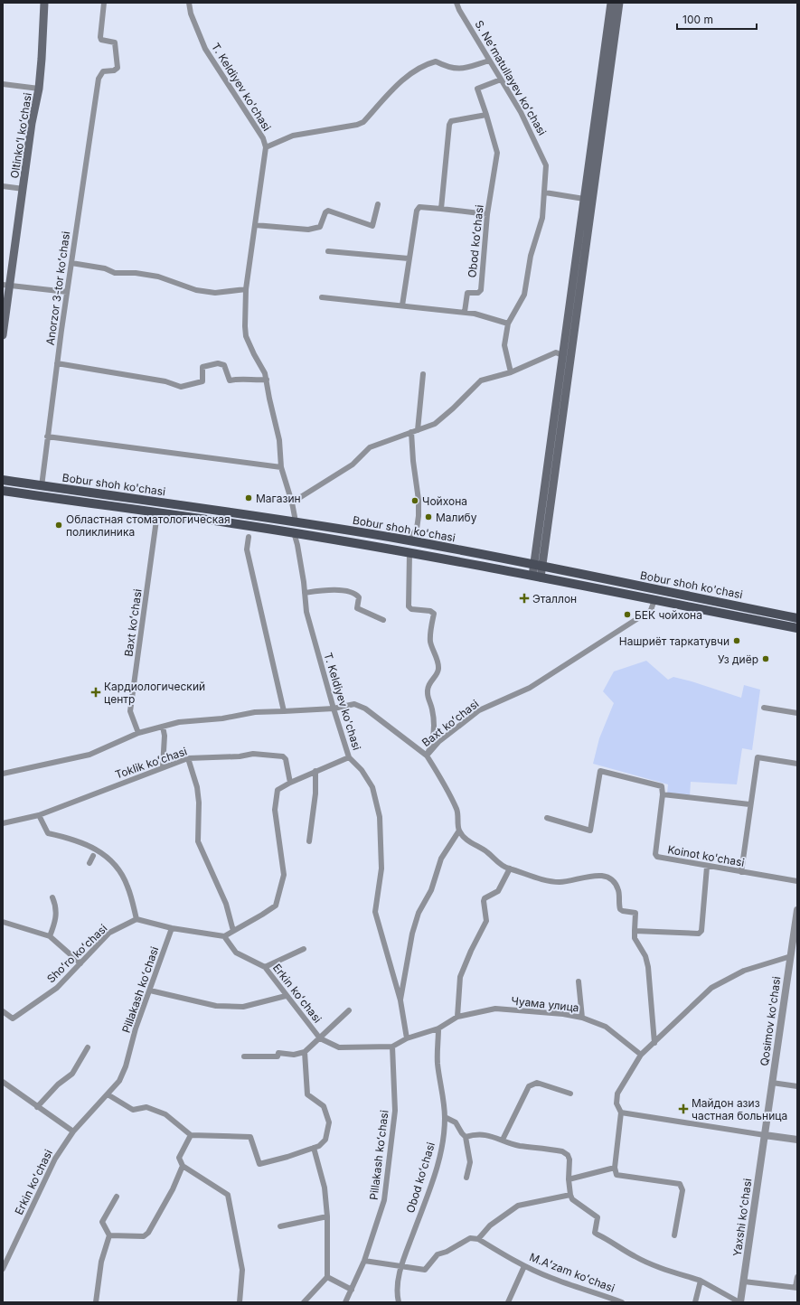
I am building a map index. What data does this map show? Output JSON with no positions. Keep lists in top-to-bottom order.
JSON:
{
  "streets": {
    "main road": ["Oltinkoʻl koʻchasi", "Bobur shoh ko'chasi"],
    "street": [
      "S. Neʻmatullayev koʻchasi",
      "T. Keldiyev ko'chasi",
      "Obod koʻchasi",
      "Anorzor 3-tor koʻchasi",
      "Baxt koʻchasi",
      "Toklik koʻchasi",
      "Koinot ko'chasi",
      "Shoʻro koʻchasi",
      "Pillakash koʻchasi",
      "Erkin koʻchasi",
      "Чуама улица",
      "Qosimov ko'chasi",
      "Yaxshi koʻchasi",
      "M.Aʻzam koʻchasi"
    ]
  },
  "crossings": [
    ["S. Neʻmatullayev koʻchasi", "Obod koʻchasi"],
    ["T. Keldiyev ko'chasi", "Bobur shoh ko'chasi"],
    ["T. Keldiyev ko'chasi", "Baxt koʻchasi"],
    ["T. Keldiyev ko'chasi", "Чуама улица"],
    ["Obod koʻchasi", "Чуама улица"],
    ["Anorzor 3-tor koʻchasi", "Bobur shoh ko'chasi"],
    ["Bobur shoh ko'chasi", "Baxt koʻchasi"],
    ["Pillakash koʻchasi", "Erkin koʻchasi"],
    ["Pillakash koʻchasi", "Чуама улица"],
    ["Erkin koʻchasi", "Чуама улица"],
    ["Qosimov ko'chasi", "Yaxshi koʻchasi"]
  ],
  "places": {
    "other": [
      "Магазин",
      "Чойхона",
      "Малибу",
      "Областная стоматологическая поликлиника",
      "БЕК чойхона",
      "Нашриёт таркатувчи",
      "Уз диёр"
    ],
    "health": ["Эталлон", "Кардиологический центр", "Майдон азиз частная больница"]
  },
  "scale_bar": "100 m"
}
